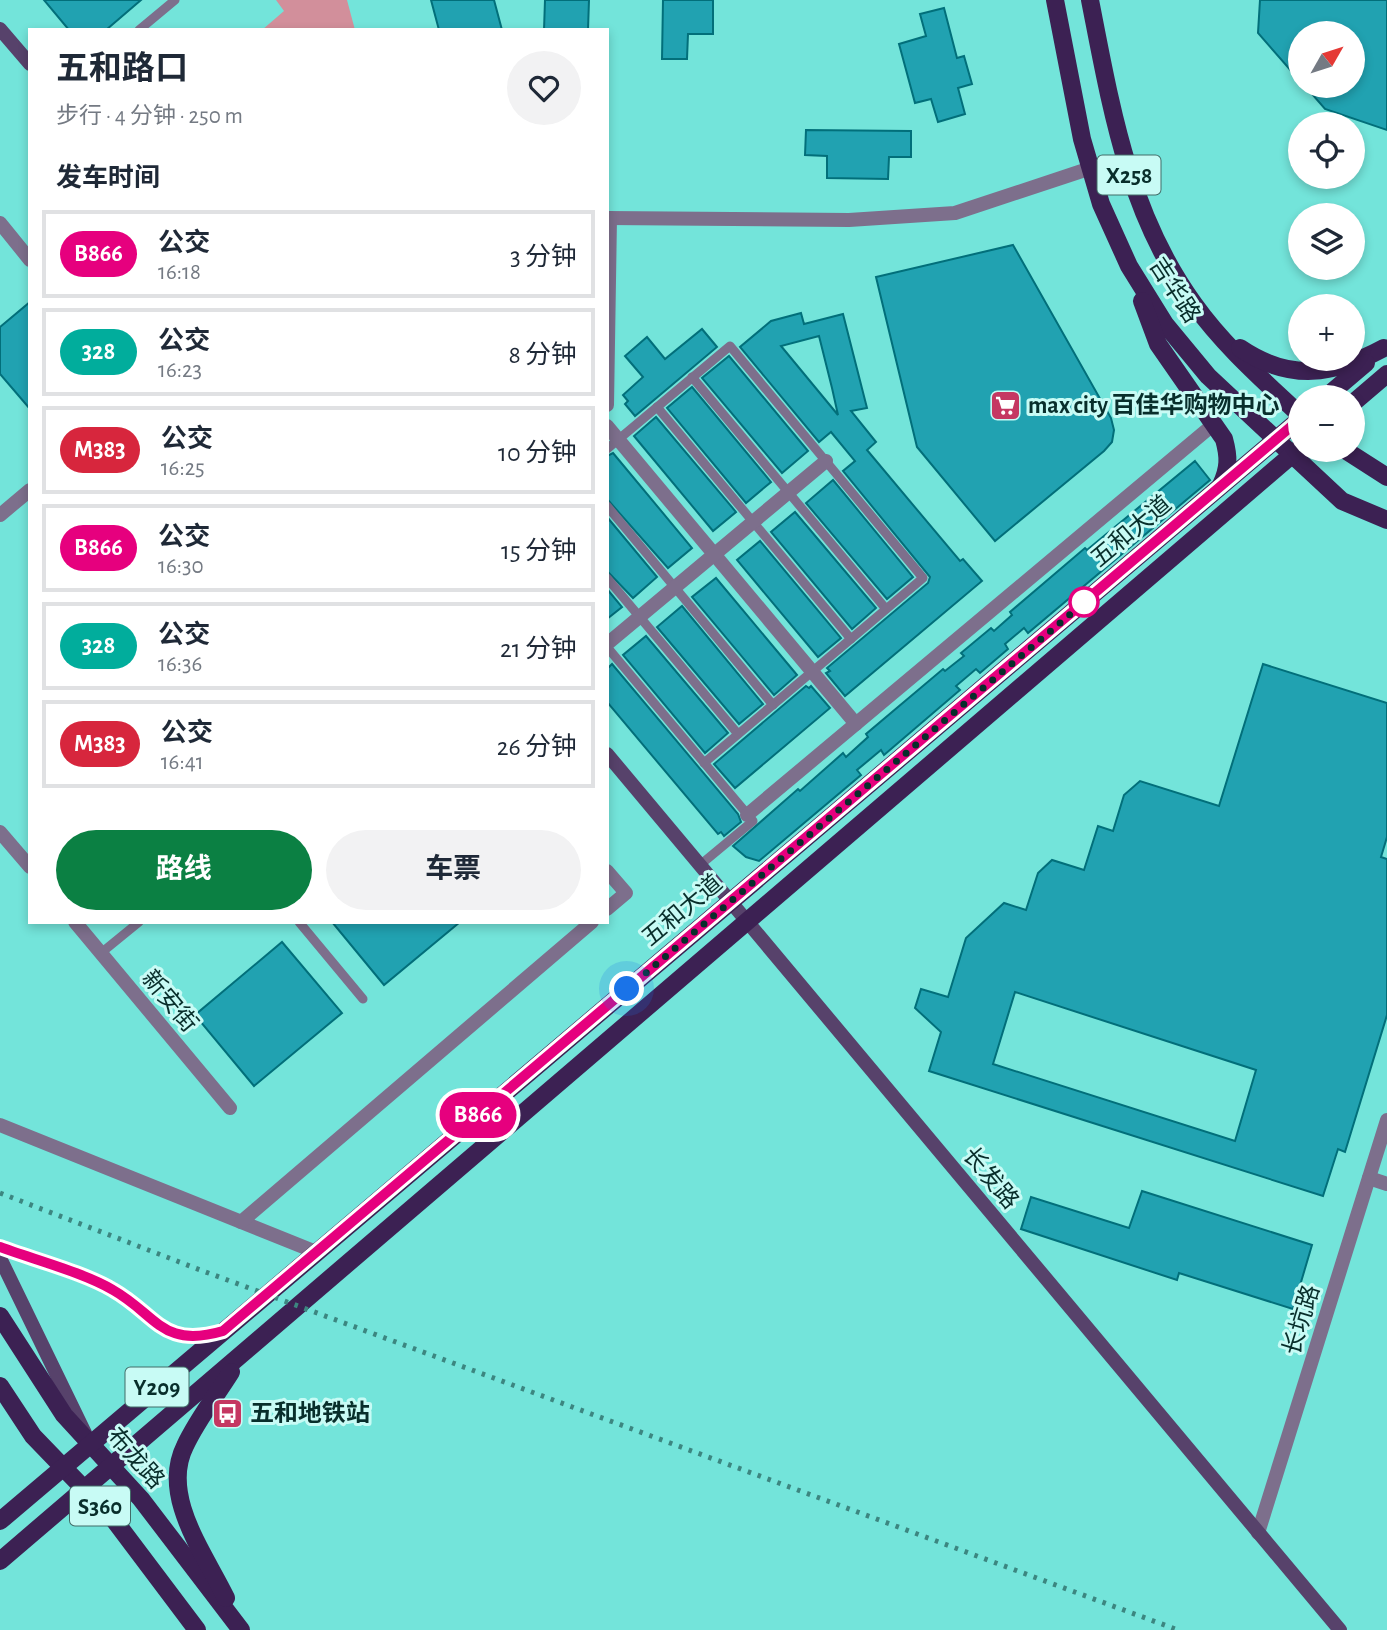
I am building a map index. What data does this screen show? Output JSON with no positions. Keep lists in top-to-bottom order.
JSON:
{
  "streets": {
    "main road": [
      "X258",
      "吉华路",
      "五和大道",
      "Y209",
      "布龙路",
      "S360"
    ],
    "street": ["新安街", "长发路", "长坑路"]
  },
  "crossings": [
    ["吉华路", "五和大道"],
    ["五和大道", "长发路"],
    ["五和大道", "布龙路"],
    ["五和大道", "S360"],
    ["长发路", "长坑路"]
  ],
  "places": {
    "supermarket": ["max city 百佳华购物中心"],
    "bus stop": ["五和地铁站"]
  },
  "lines": ["bus line B866"],
  "north": "top right",
  "page": {
    "on_map": "B866",
    "map_buttons": ["+", "−"],
    "heading": [
      ["五和路口", "步行 · 4 分钟 · 250 m"],
      "发车时间"
    ],
    "list": [
      {
        "mark": "B866",
        "name": "公交",
        "note": "16:18",
        "value": "3 分钟"
      },
      {
        "mark": "328",
        "name": "公交",
        "note": "16:23",
        "value": "8 分钟"
      },
      {
        "mark": "M383",
        "name": "公交",
        "note": "16:25",
        "value": "10 分钟"
      },
      {
        "mark": "B866",
        "name": "公交",
        "note": "16:30",
        "value": "15 分钟"
      },
      {
        "mark": "328",
        "name": "公交",
        "note": "16:36",
        "value": "21 分钟"
      },
      {
        "mark": "M383",
        "name": "公交",
        "note": "16:41",
        "value": "26 分钟"
      }
    ],
    "buttons": ["路线", "车票"]
  }
}
